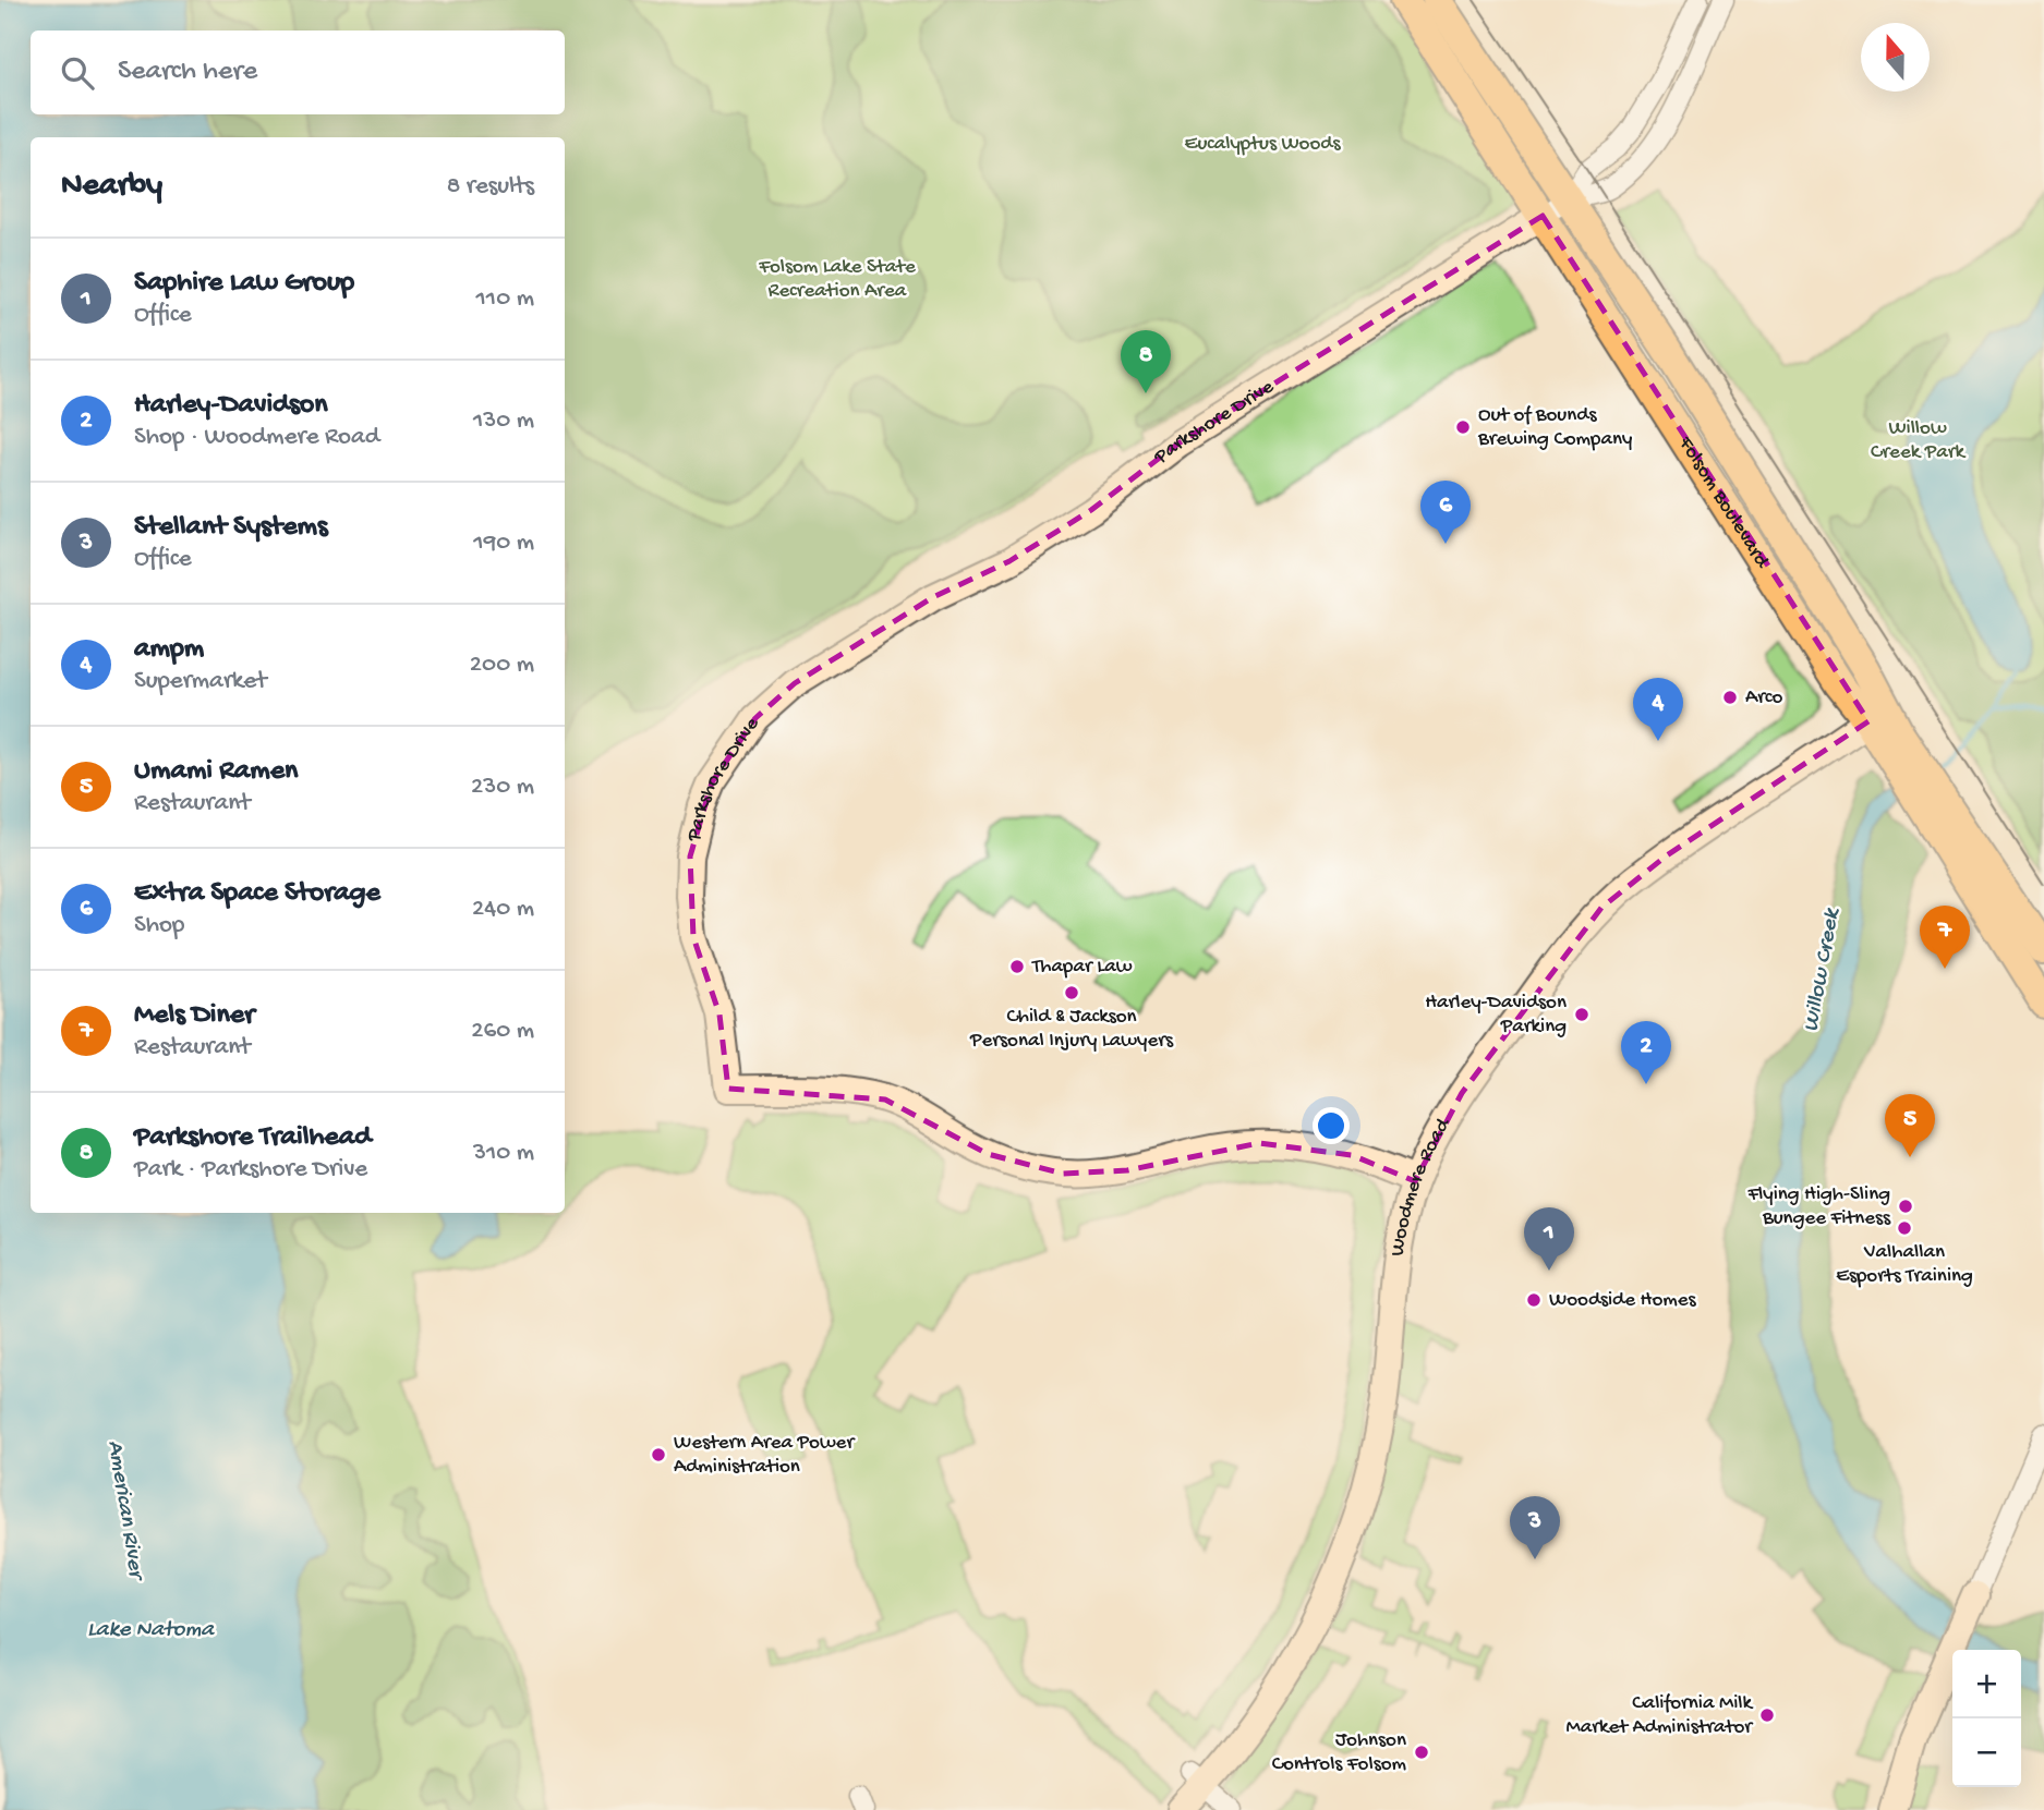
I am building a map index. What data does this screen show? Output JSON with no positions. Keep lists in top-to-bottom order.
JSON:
{
  "streets": {
    "main road": ["Folsom Boulevard"],
    "street": ["Parkshore Drive", "Woodmere Road"]
  },
  "crossings": [
    ["Parkshore Drive", "Folsom Boulevard"],
    ["Parkshore Drive", "Woodmere Road"],
    ["Folsom Boulevard", "Woodmere Road"]
  ],
  "water": ["Willow Creek", "American River", "Lake Natoma"],
  "parks": ["Eucalyptus Woods", "Folsom Lake State Recreation Area", "Willow Creek Park"],
  "places": [
    "Out of Bounds Brewing Company",
    "Arco",
    "Thapar Law",
    "Child & Jackson Personal Injury Lawyers",
    "Harley-Davidson Parking",
    "Flying High-Sling Bungee Fitness",
    "Valhallan Esports Training",
    "Woodside Homes",
    "Western Area Power Administration",
    "California Milk Market Administrator",
    "Johnson Controls Folsom"
  ],
  "north": "top",
  "page": {
    "search": "Search here",
    "heading": ["Nearby", "8 results"],
    "list": [
      {
        "mark": "1",
        "name": "Saphire Law Group",
        "note": "Office",
        "value": "110 m"
      },
      {
        "mark": "2",
        "name": "Harley-Davidson",
        "note": "Shop · Woodmere Road",
        "value": "130 m"
      },
      {
        "mark": "3",
        "name": "Stellant Systems",
        "note": "Office",
        "value": "190 m"
      },
      {
        "mark": "4",
        "name": "ampm",
        "note": "Supermarket",
        "value": "200 m"
      },
      {
        "mark": "5",
        "name": "Umami Ramen",
        "note": "Restaurant",
        "value": "230 m"
      },
      {
        "mark": "6",
        "name": "Extra Space Storage",
        "note": "Shop",
        "value": "240 m"
      },
      {
        "mark": "7",
        "name": "Mels Diner",
        "note": "Restaurant",
        "value": "260 m"
      },
      {
        "mark": "8",
        "name": "Parkshore Trailhead",
        "note": "Park · Parkshore Drive",
        "value": "310 m"
      }
    ],
    "pins": [
      "8",
      "6",
      "4",
      "7",
      "2",
      "5",
      "1",
      "3"
    ],
    "map_buttons": ["+", "−"]
  }
}
